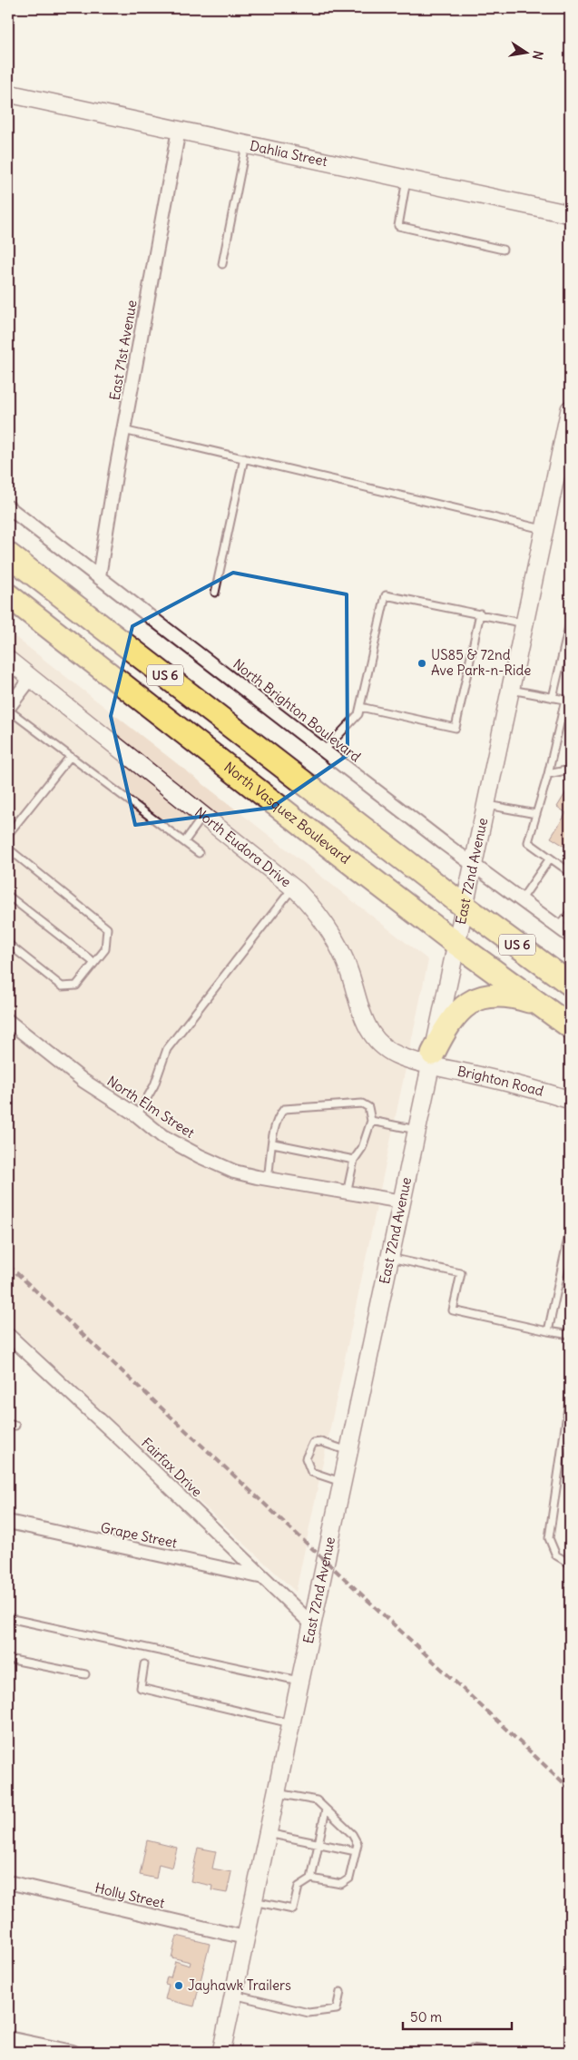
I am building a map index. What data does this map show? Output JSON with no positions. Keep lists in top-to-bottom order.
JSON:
{
  "streets": {
    "highway": ["US 6", "North Vasquez Boulevard"],
    "street": [
      "Dahlia Street",
      "East 71st Avenue",
      "North Brighton Boulevard",
      "North Eudora Drive",
      "East 72nd Avenue",
      "Brighton Road",
      "North Elm Street",
      "Fairfax Drive",
      "Grape Street",
      "Holly Street"
    ]
  },
  "crossings": [
    ["Dahlia Street", "East 71st Avenue"],
    ["East 71st Avenue", "North Brighton Boulevard"],
    ["US 6", "East 72nd Avenue"],
    ["North Brighton Boulevard", "East 72nd Avenue"],
    ["North Vasquez Boulevard", "East 72nd Avenue"],
    ["North Eudora Drive", "East 72nd Avenue"],
    ["North Eudora Drive", "Brighton Road"],
    ["East 72nd Avenue", "Brighton Road"],
    ["East 72nd Avenue", "North Elm Street"],
    ["East 72nd Avenue", "Fairfax Drive"],
    ["East 72nd Avenue", "Holly Street"],
    ["Fairfax Drive", "Grape Street"]
  ],
  "places": ["US85 & 72nd Ave Park-n-Ride", "Jayhawk Trailers"],
  "scale_bar": "50 m",
  "north": "right"
}
